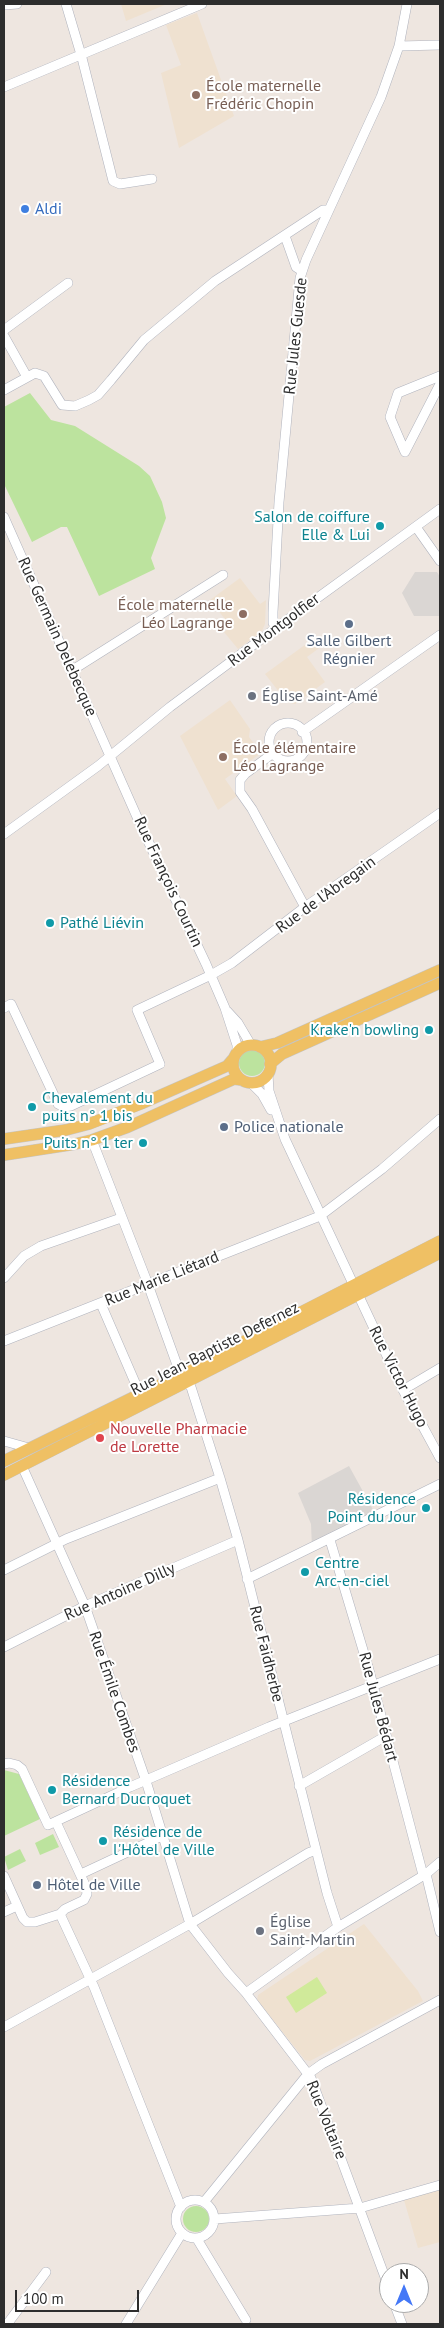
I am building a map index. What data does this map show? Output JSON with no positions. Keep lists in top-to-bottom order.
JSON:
{
  "streets": {
    "main road": ["Rue Jean-Baptiste Defernez"],
    "street": [
      "Rue Jules Guesde",
      "Rue Montgolfier",
      "Rue Germain Delebecque",
      "Rue François Courtin",
      "Rue de l'Abregain",
      "Rue Marie Liétard",
      "Rue Victor Hugo",
      "Rue Antoine Dilly",
      "Rue Faidherbe",
      "Rue Émile Combes",
      "Rue Jules Bédart",
      "Rue Voltaire"
    ]
  },
  "crossings": [
    ["Rue Jules Guesde", "Rue Montgolfier"],
    ["Rue Montgolfier", "Rue Germain Delebecque"],
    ["Rue Montgolfier", "Rue François Courtin"],
    ["Rue Germain Delebecque", "Rue François Courtin"],
    ["Rue François Courtin", "Rue de l'Abregain"],
    ["Rue Marie Liétard", "Rue Faidherbe"],
    ["Rue Jean-Baptiste Defernez", "Rue Victor Hugo"],
    ["Rue Jean-Baptiste Defernez", "Rue Faidherbe"],
    ["Rue Jean-Baptiste Defernez", "Rue Émile Combes"],
    ["Rue Antoine Dilly", "Rue Faidherbe"],
    ["Rue Antoine Dilly", "Rue Émile Combes"],
    ["Rue Émile Combes", "Rue Voltaire"]
  ],
  "places": [
    "École maternelle Frédéric Chopin",
    "Aldi",
    "Salon de coiffure Elle & Lui",
    "École maternelle Léo Lagrange",
    "Salle Gilbert Régnier",
    "Église Saint-Amé",
    "École élémentaire Léo Lagrange",
    "Pathé Liévin",
    "Krake'n bowling",
    "Chevalement du puits n° 1 bis",
    "Police nationale",
    "Puits n° 1 ter",
    "Nouvelle Pharmacie de Lorette",
    "Résidence Point du Jour",
    "Centre Arc-en-ciel",
    "Résidence Bernard Ducroquet",
    "Résidence de l'Hôtel de Ville",
    "Hôtel de Ville",
    "Église Saint-Martin"
  ],
  "scale_bar": "100 m",
  "north": "top"
}
